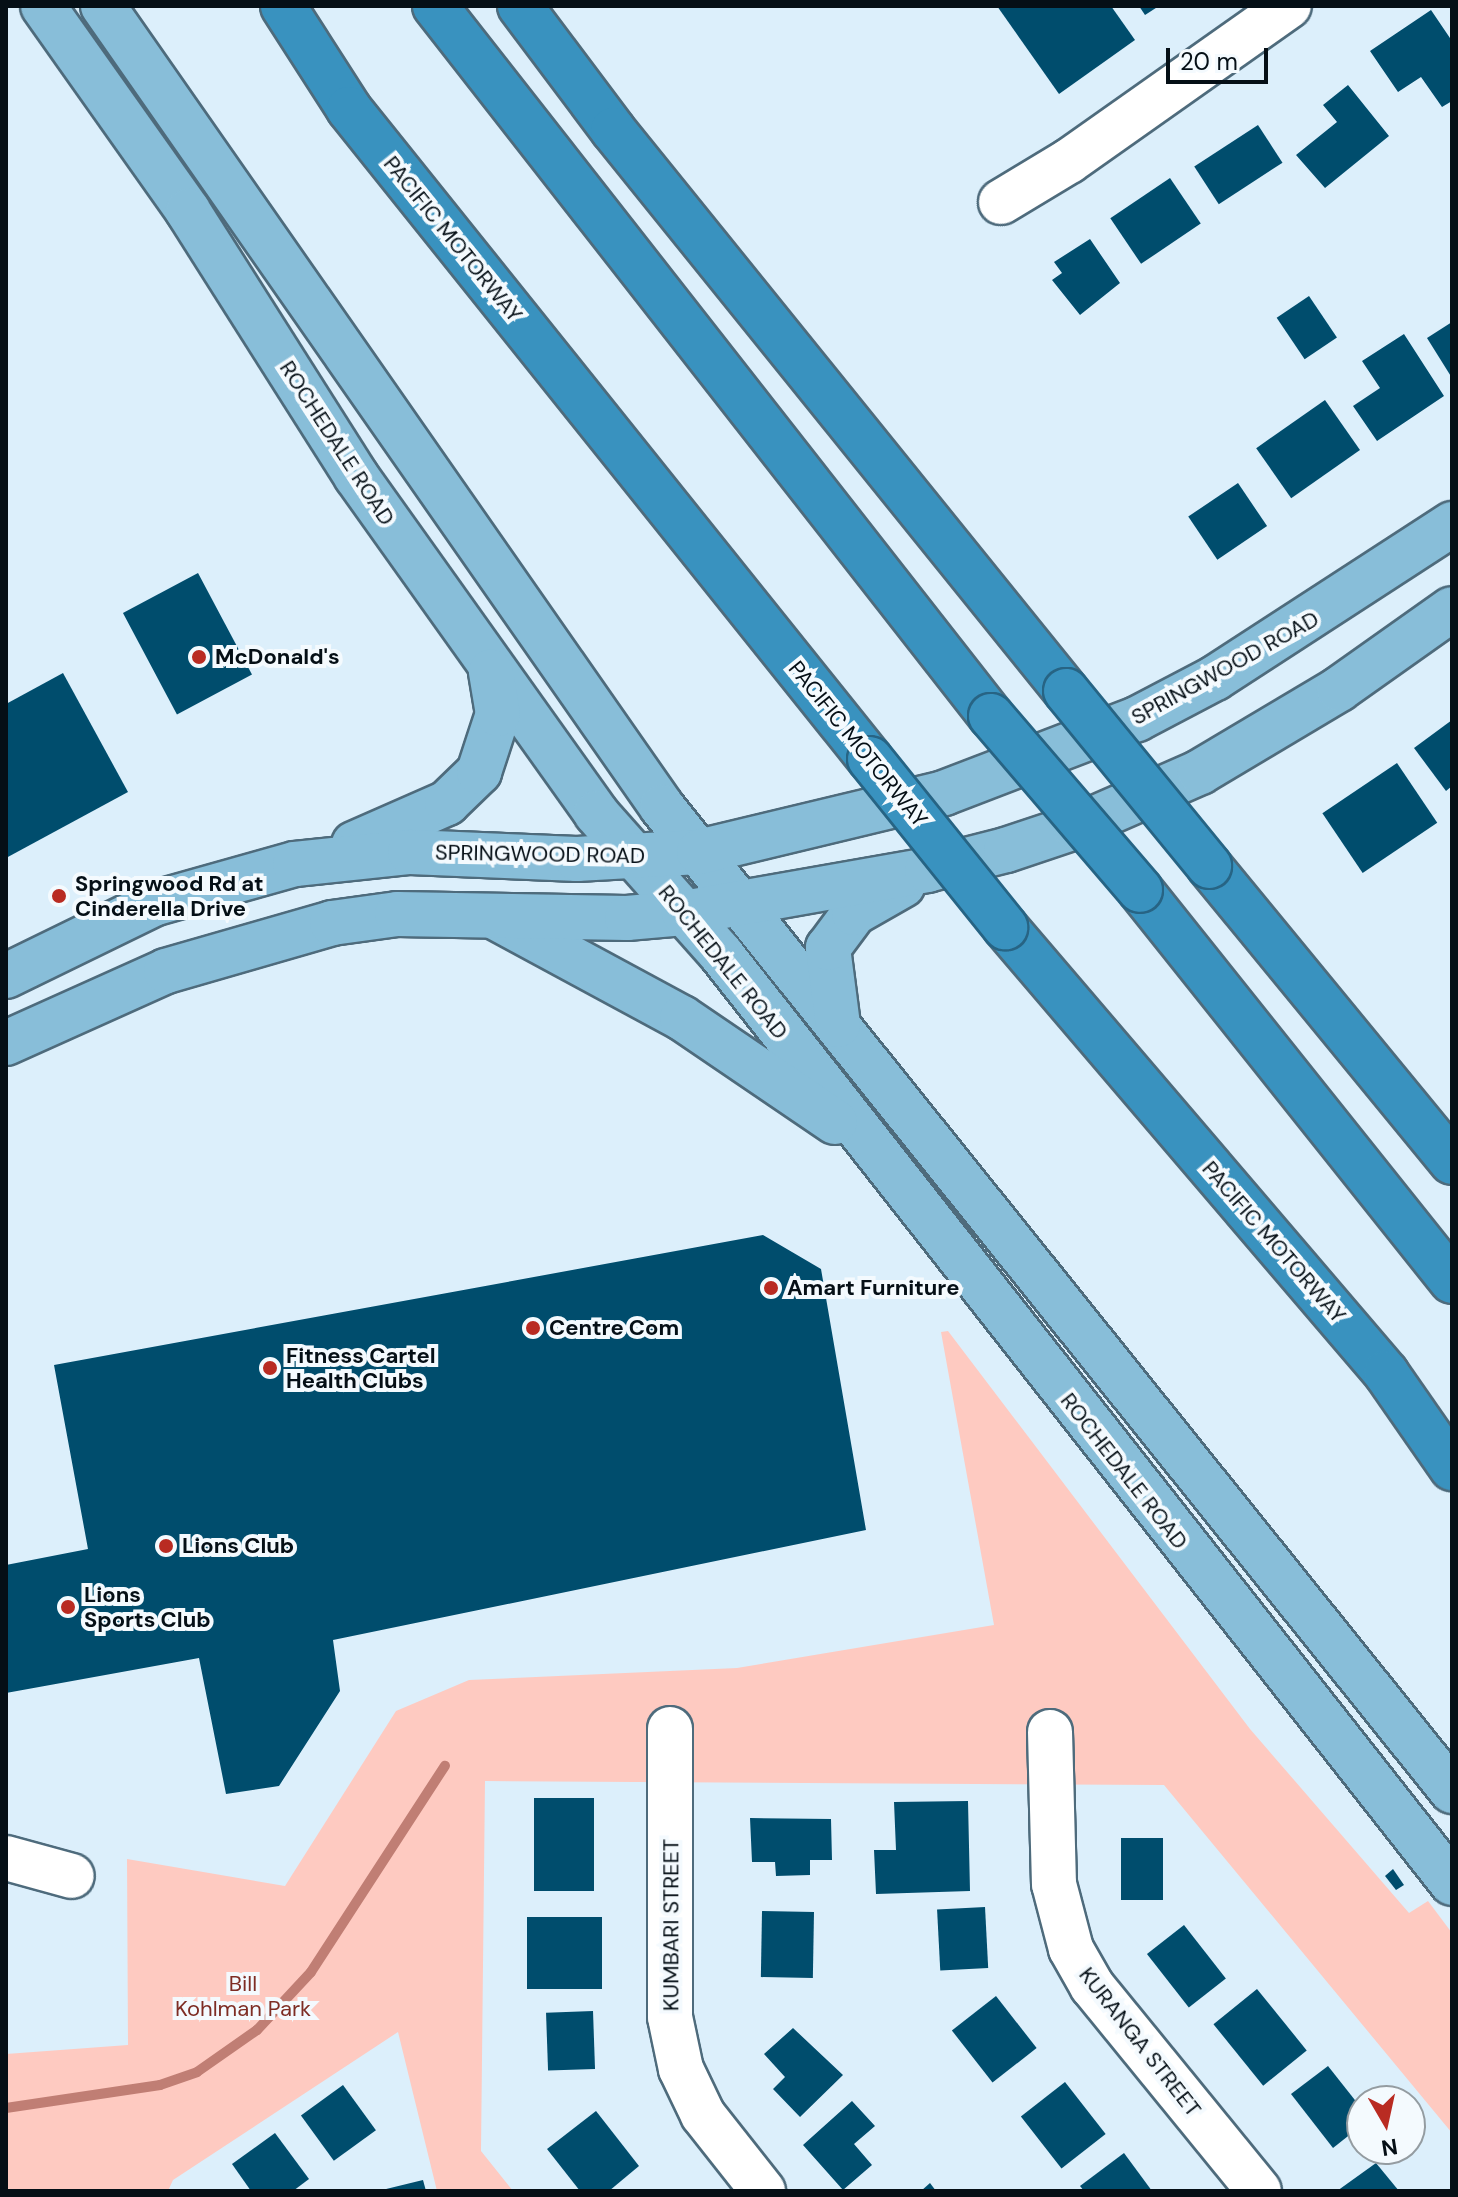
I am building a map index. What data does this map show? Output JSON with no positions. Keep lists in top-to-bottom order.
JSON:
{
  "streets": {
    "highway": ["PACIFIC MOTORWAY"],
    "main road": ["ROCHEDALE ROAD", "SPRINGWOOD ROAD"],
    "street": ["KUMBARI STREET", "KURANGA STREET"]
  },
  "crossings": [
    ["ROCHEDALE ROAD", "SPRINGWOOD ROAD"]
  ],
  "parks": ["Bill Kohlman Park"],
  "places": [
    "McDonald's",
    "Springwood Rd at Cinderella Drive",
    "Amart Furniture",
    "Centre Com",
    "Fitness Cartel Health Clubs",
    "Lions Club",
    "Lions Sports Club"
  ],
  "scale_bar": "20 m",
  "north": "bottom"
}
